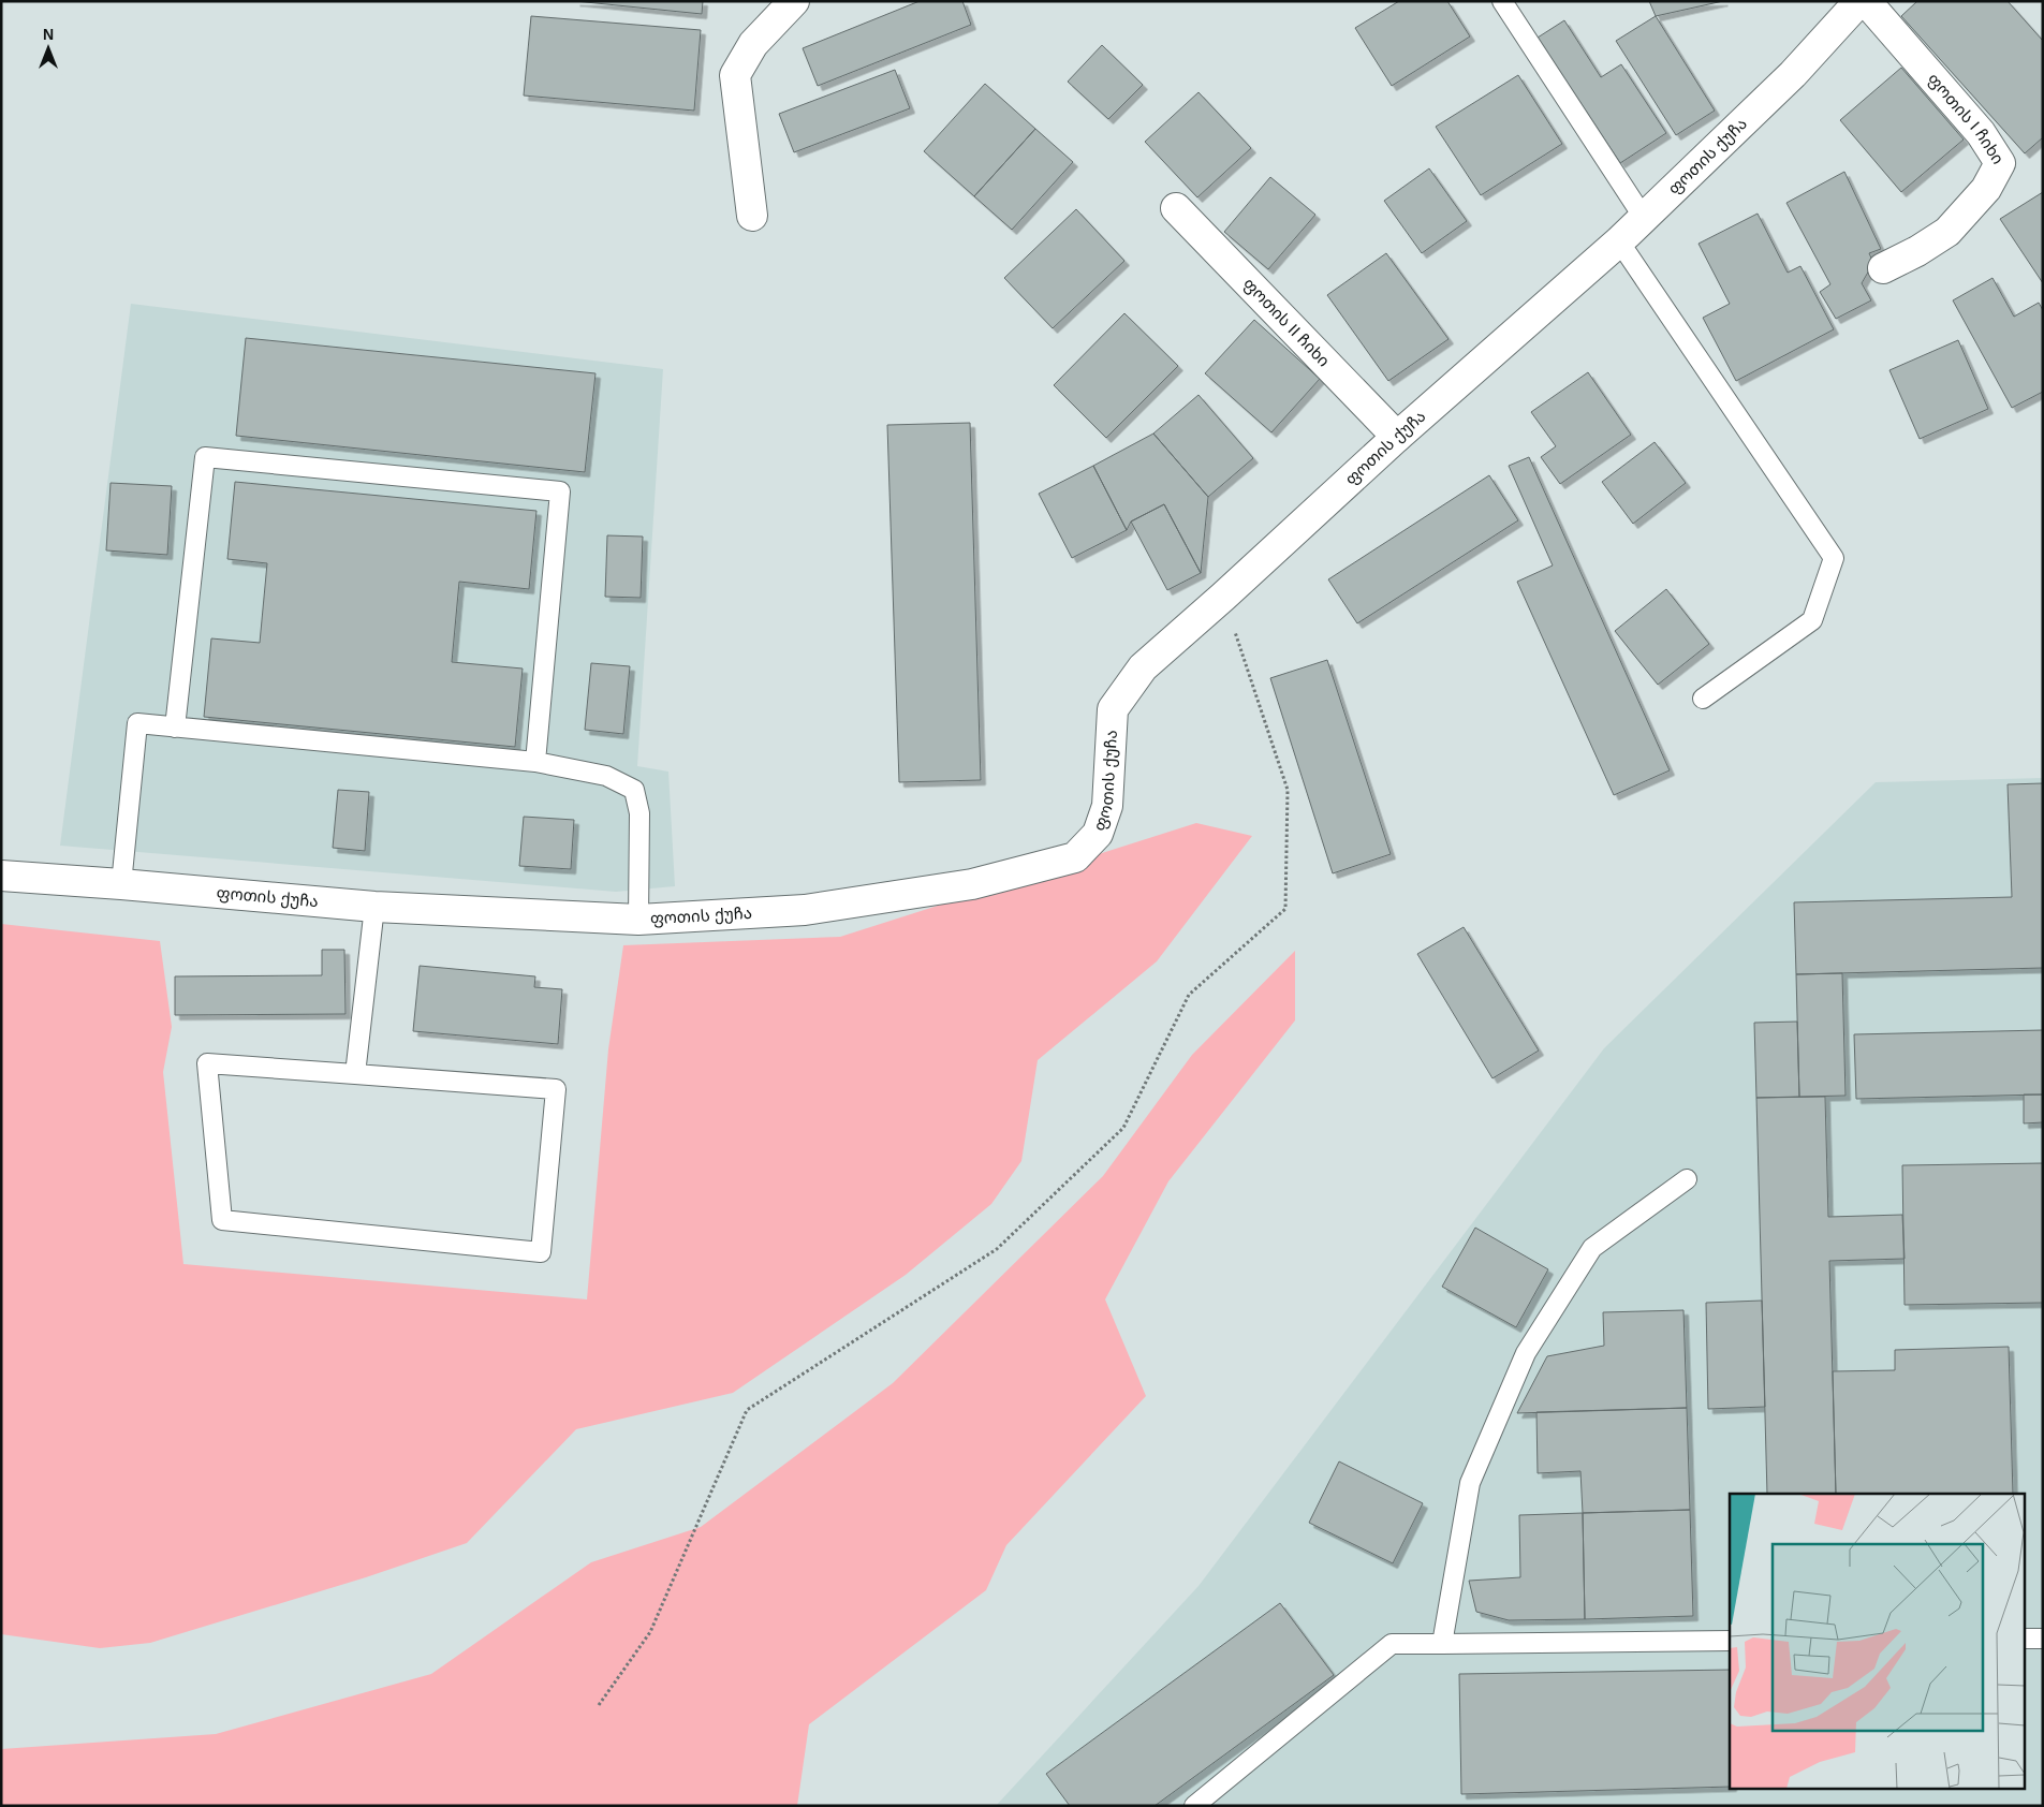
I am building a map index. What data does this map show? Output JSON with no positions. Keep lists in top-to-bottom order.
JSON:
{
  "streets": {
    "street": ["ფოთის I ჩიხი", "ფოთის ქუჩა", "ფოთის II ჩიხი"]
  },
  "crossings": [
    ["ფოთის ქუჩა", "ფოთის II ჩიხი"]
  ],
  "north": "top"
}
